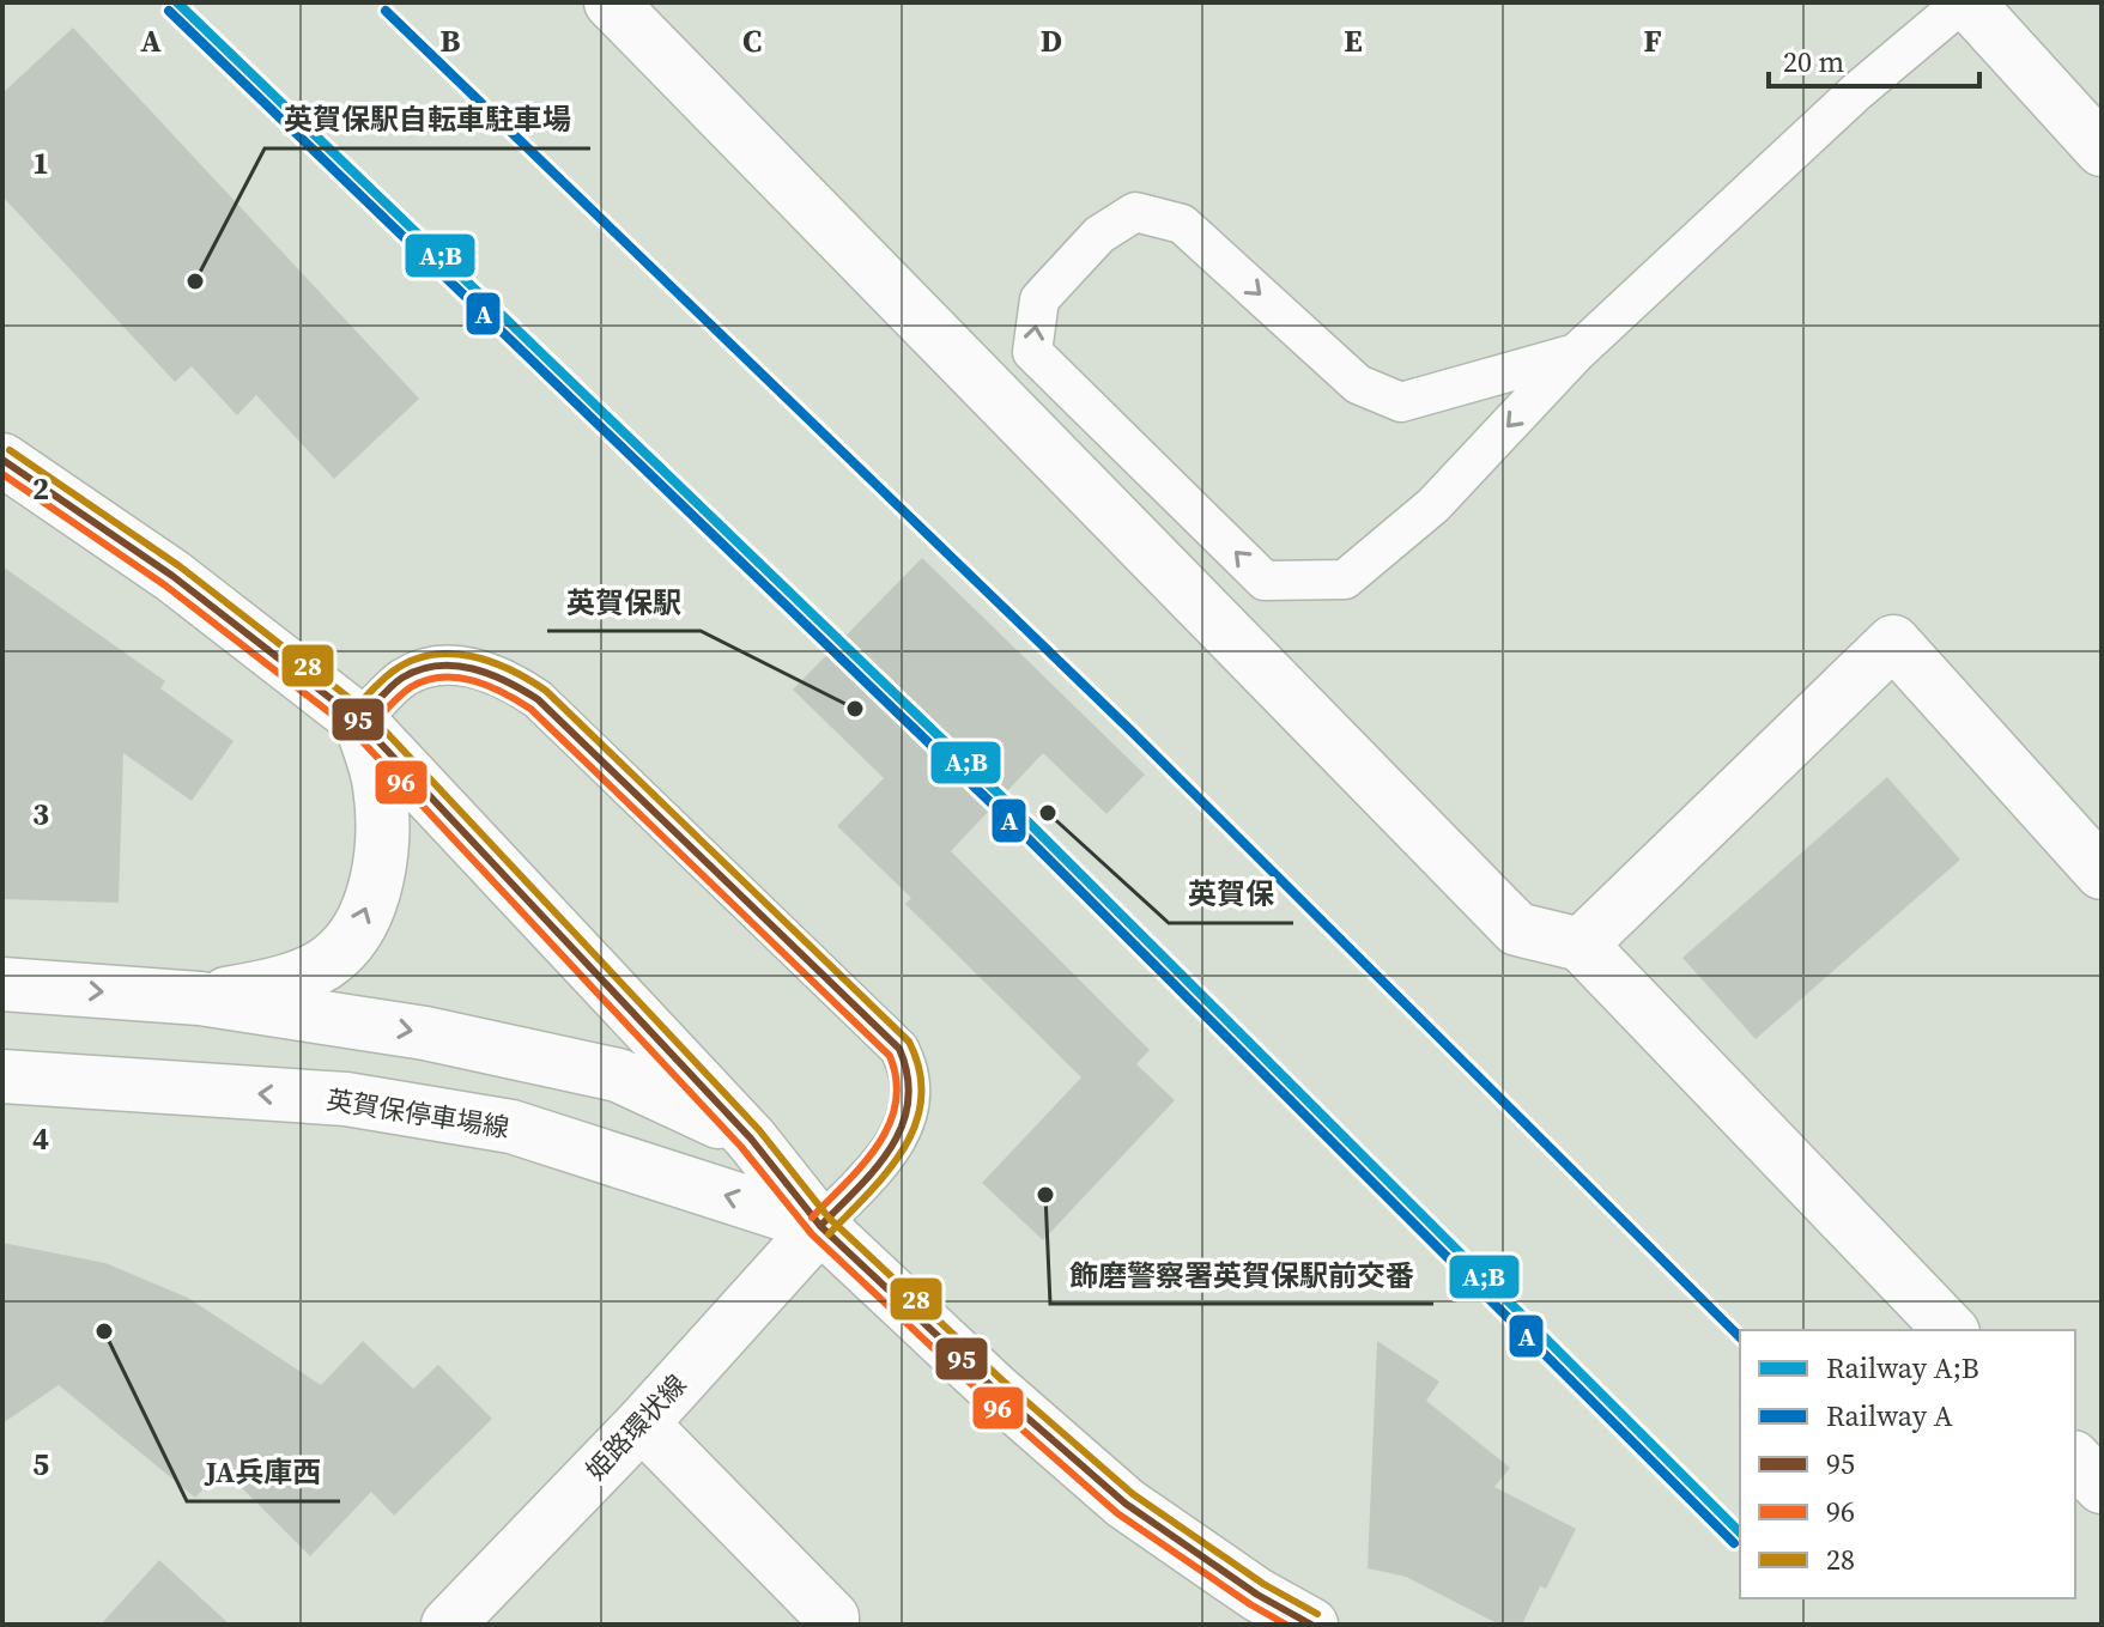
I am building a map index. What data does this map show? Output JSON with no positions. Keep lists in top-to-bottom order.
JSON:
{
  "streets": {
    "main road": ["英賀保停車場線", "姫路環状線"]
  },
  "crossings": [
    ["英賀保停車場線", "姫路環状線"]
  ],
  "places": [
    "英賀保駅自転車駐車場",
    "英賀保駅",
    "英賀保",
    "飾磨警察署英賀保駅前交番",
    "JA兵庫西"
  ],
  "lines": [
    "rail line A;B",
    "rail line A",
    "transit line 28",
    "transit line 95",
    "transit line 96"
  ],
  "legend": [
    "Railway A;B",
    "Railway A",
    "95",
    "96",
    "28"
  ],
  "scale_bar": "20 m",
  "grid": {
    "columns": [
      "A",
      "B",
      "C",
      "D",
      "E",
      "F"
    ],
    "rows": [
      "1",
      "2",
      "3",
      "4",
      "5"
    ]
  }
}
